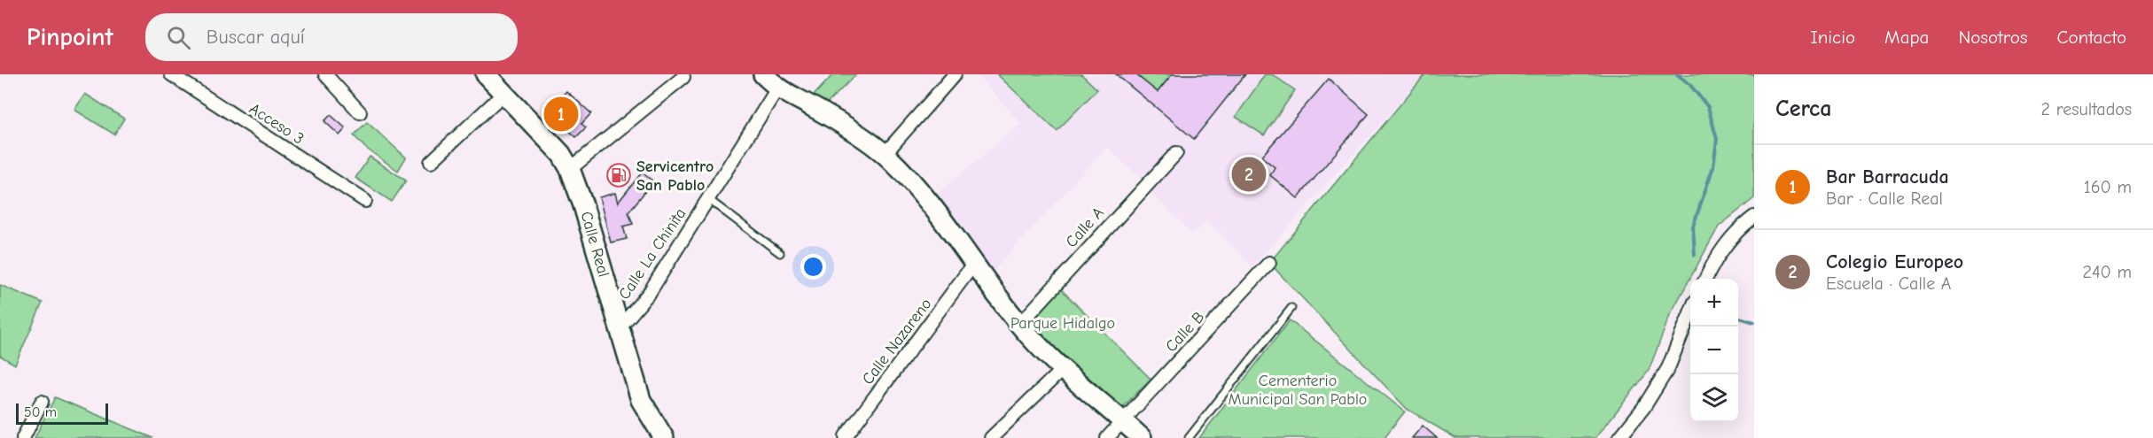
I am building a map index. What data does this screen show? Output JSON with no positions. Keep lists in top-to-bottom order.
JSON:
{
  "streets": {
    "main road": ["Calle Real"],
    "street": [
      "Acceso 3",
      "Calle A",
      "Calle La Chinita",
      "Calle B",
      "Calle Nazareno"
    ]
  },
  "crossings": [
    ["Calle Real", "Calle La Chinita"]
  ],
  "parks": ["Parque Hidalgo", "Cementerio Municipal San Pablo"],
  "places": {
    "fuel station": ["Servicentro San Pablo"]
  },
  "scale_bar": "50 m",
  "page": {
    "header": "Pinpoint",
    "search": "Buscar aquí",
    "nav": [
      "Inicio",
      "Mapa",
      "Nosotros",
      "Contacto"
    ],
    "heading": ["Cerca", "2 resultados"],
    "pins": ["1", "2"],
    "list": [
      {
        "mark": "1",
        "name": "Bar Barracuda",
        "note": "Bar · Calle Real",
        "value": "160 m"
      },
      {
        "mark": "2",
        "name": "Colegio Europeo",
        "note": "Escuela · Calle A",
        "value": "240 m"
      }
    ],
    "map_buttons": ["+", "−"],
    "scale": "50 m"
  }
}
